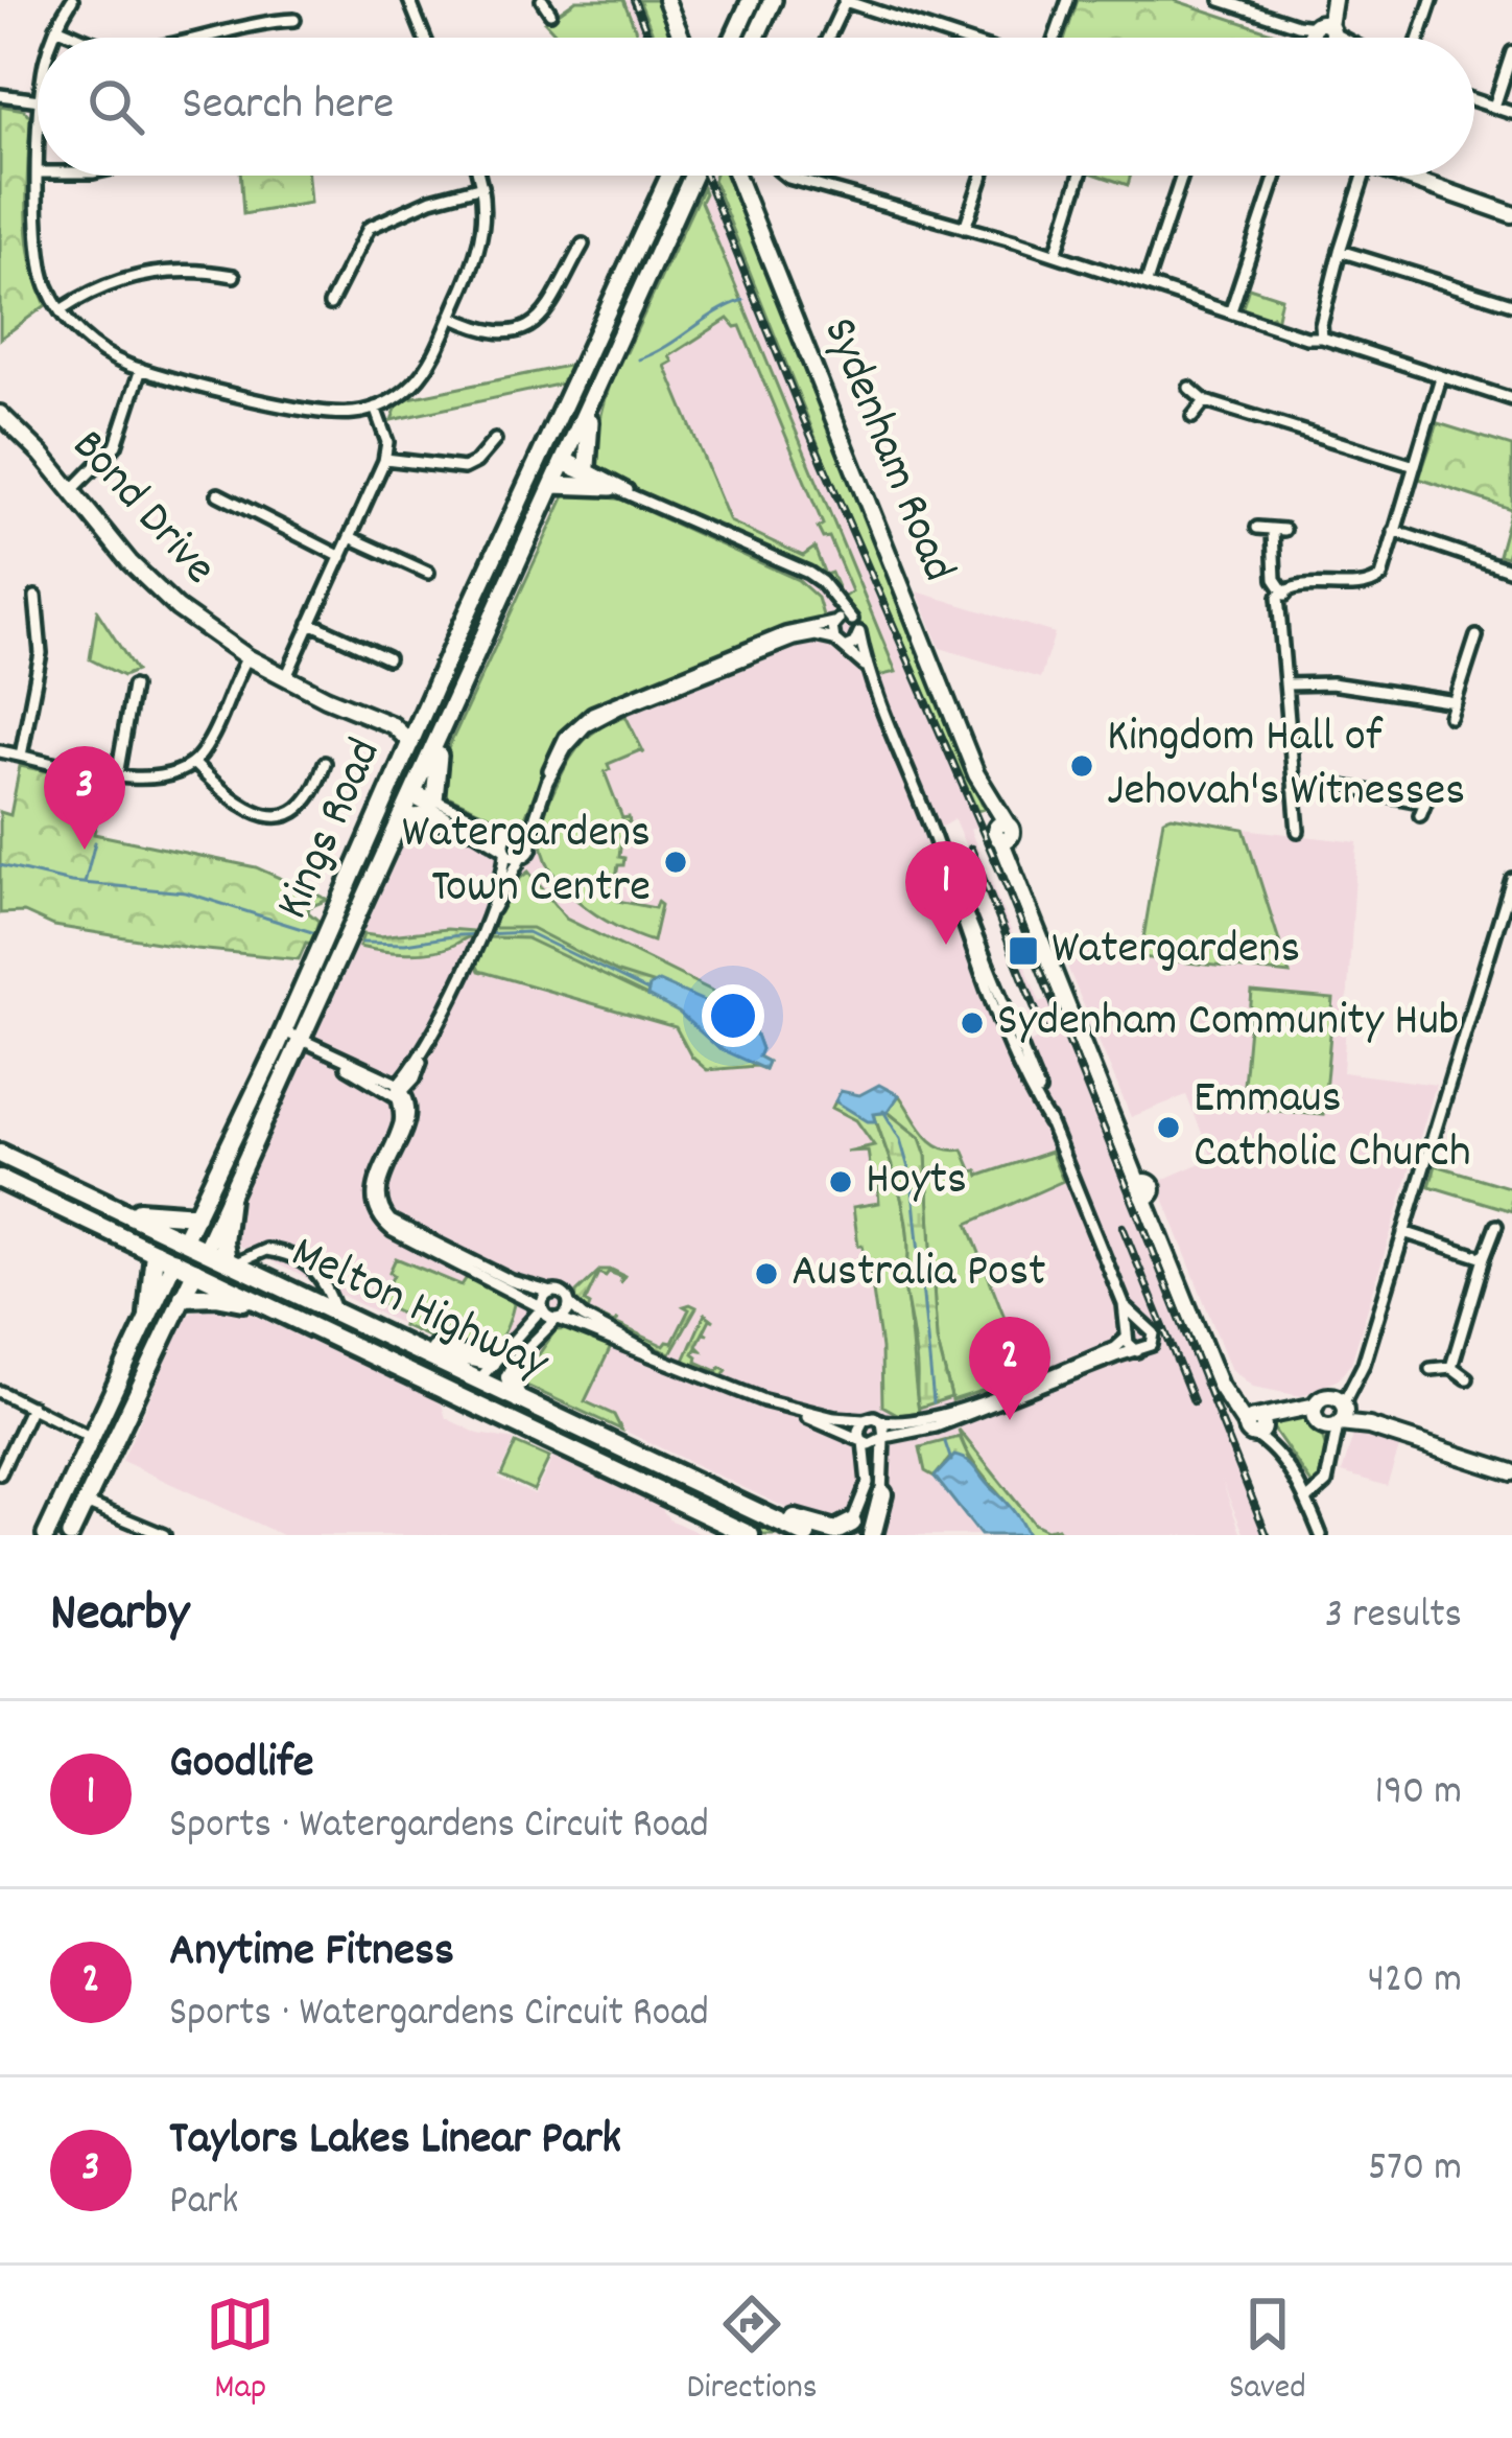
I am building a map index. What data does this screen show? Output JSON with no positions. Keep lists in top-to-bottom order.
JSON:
{
  "streets": {
    "highway": ["Kings Road", "Melton Highway"],
    "street": ["Sydenham Road", "Bond Drive"]
  },
  "crossings": [
    ["Bond Drive", "Kings Road"],
    ["Kings Road", "Melton Highway"]
  ],
  "places": {
    "other": [
      "Kingdom Hall of Jehovah's Witnesses",
      "Watergardens Town Centre",
      "Sydenham Community Hub",
      "Emmaus Catholic Church",
      "Hoyts",
      "Australia Post"
    ],
    "transit": ["Watergardens"]
  },
  "page": {
    "search": "Search here",
    "pins": ["3", "1", "2"],
    "heading": ["Nearby", "3 results"],
    "list": [
      {
        "mark": "1",
        "name": "Goodlife",
        "note": "Sports · Watergardens Circuit Road",
        "value": "190 m"
      },
      {
        "mark": "2",
        "name": "Anytime Fitness",
        "note": "Sports · Watergardens Circuit Road",
        "value": "420 m"
      },
      {
        "mark": "3",
        "name": "Taylors Lakes Linear Park",
        "note": "Park",
        "value": "570 m"
      }
    ],
    "nav": ["Map", "Directions", "Saved"]
  }
}
